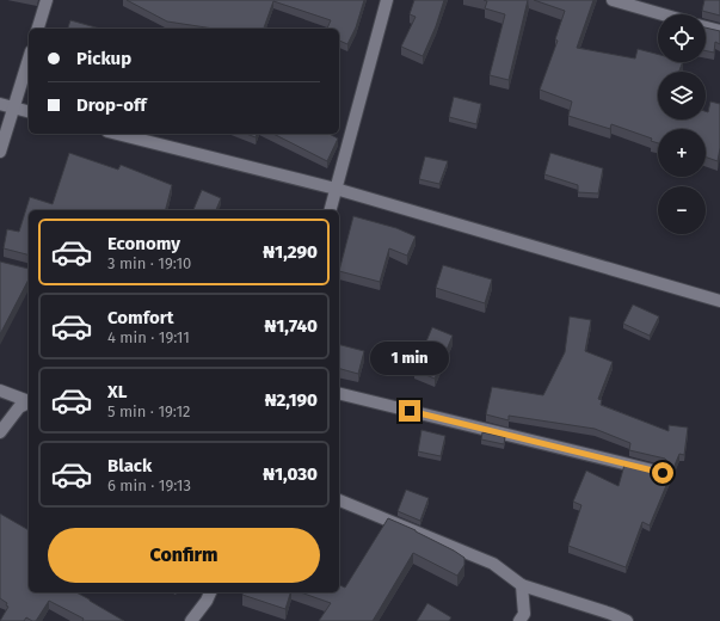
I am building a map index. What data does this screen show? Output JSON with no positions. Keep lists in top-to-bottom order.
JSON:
{
  "page": {
    "map_buttons": ["+", "−"],
    "banner": ["Pickup", "Drop-off"],
    "list": [
      {
        "name": "Economy",
        "note": "3 min · 19:10",
        "value": "₦1,290"
      },
      {
        "name": "Comfort",
        "note": "4 min · 19:11",
        "value": "₦1,740"
      },
      {
        "name": "XL",
        "note": "5 min · 19:12",
        "value": "₦2,190"
      },
      {
        "name": "Black",
        "note": "6 min · 19:13",
        "value": "₦1,030"
      }
    ],
    "bubble": "1 min",
    "buttons": "Confirm"
  }
}
